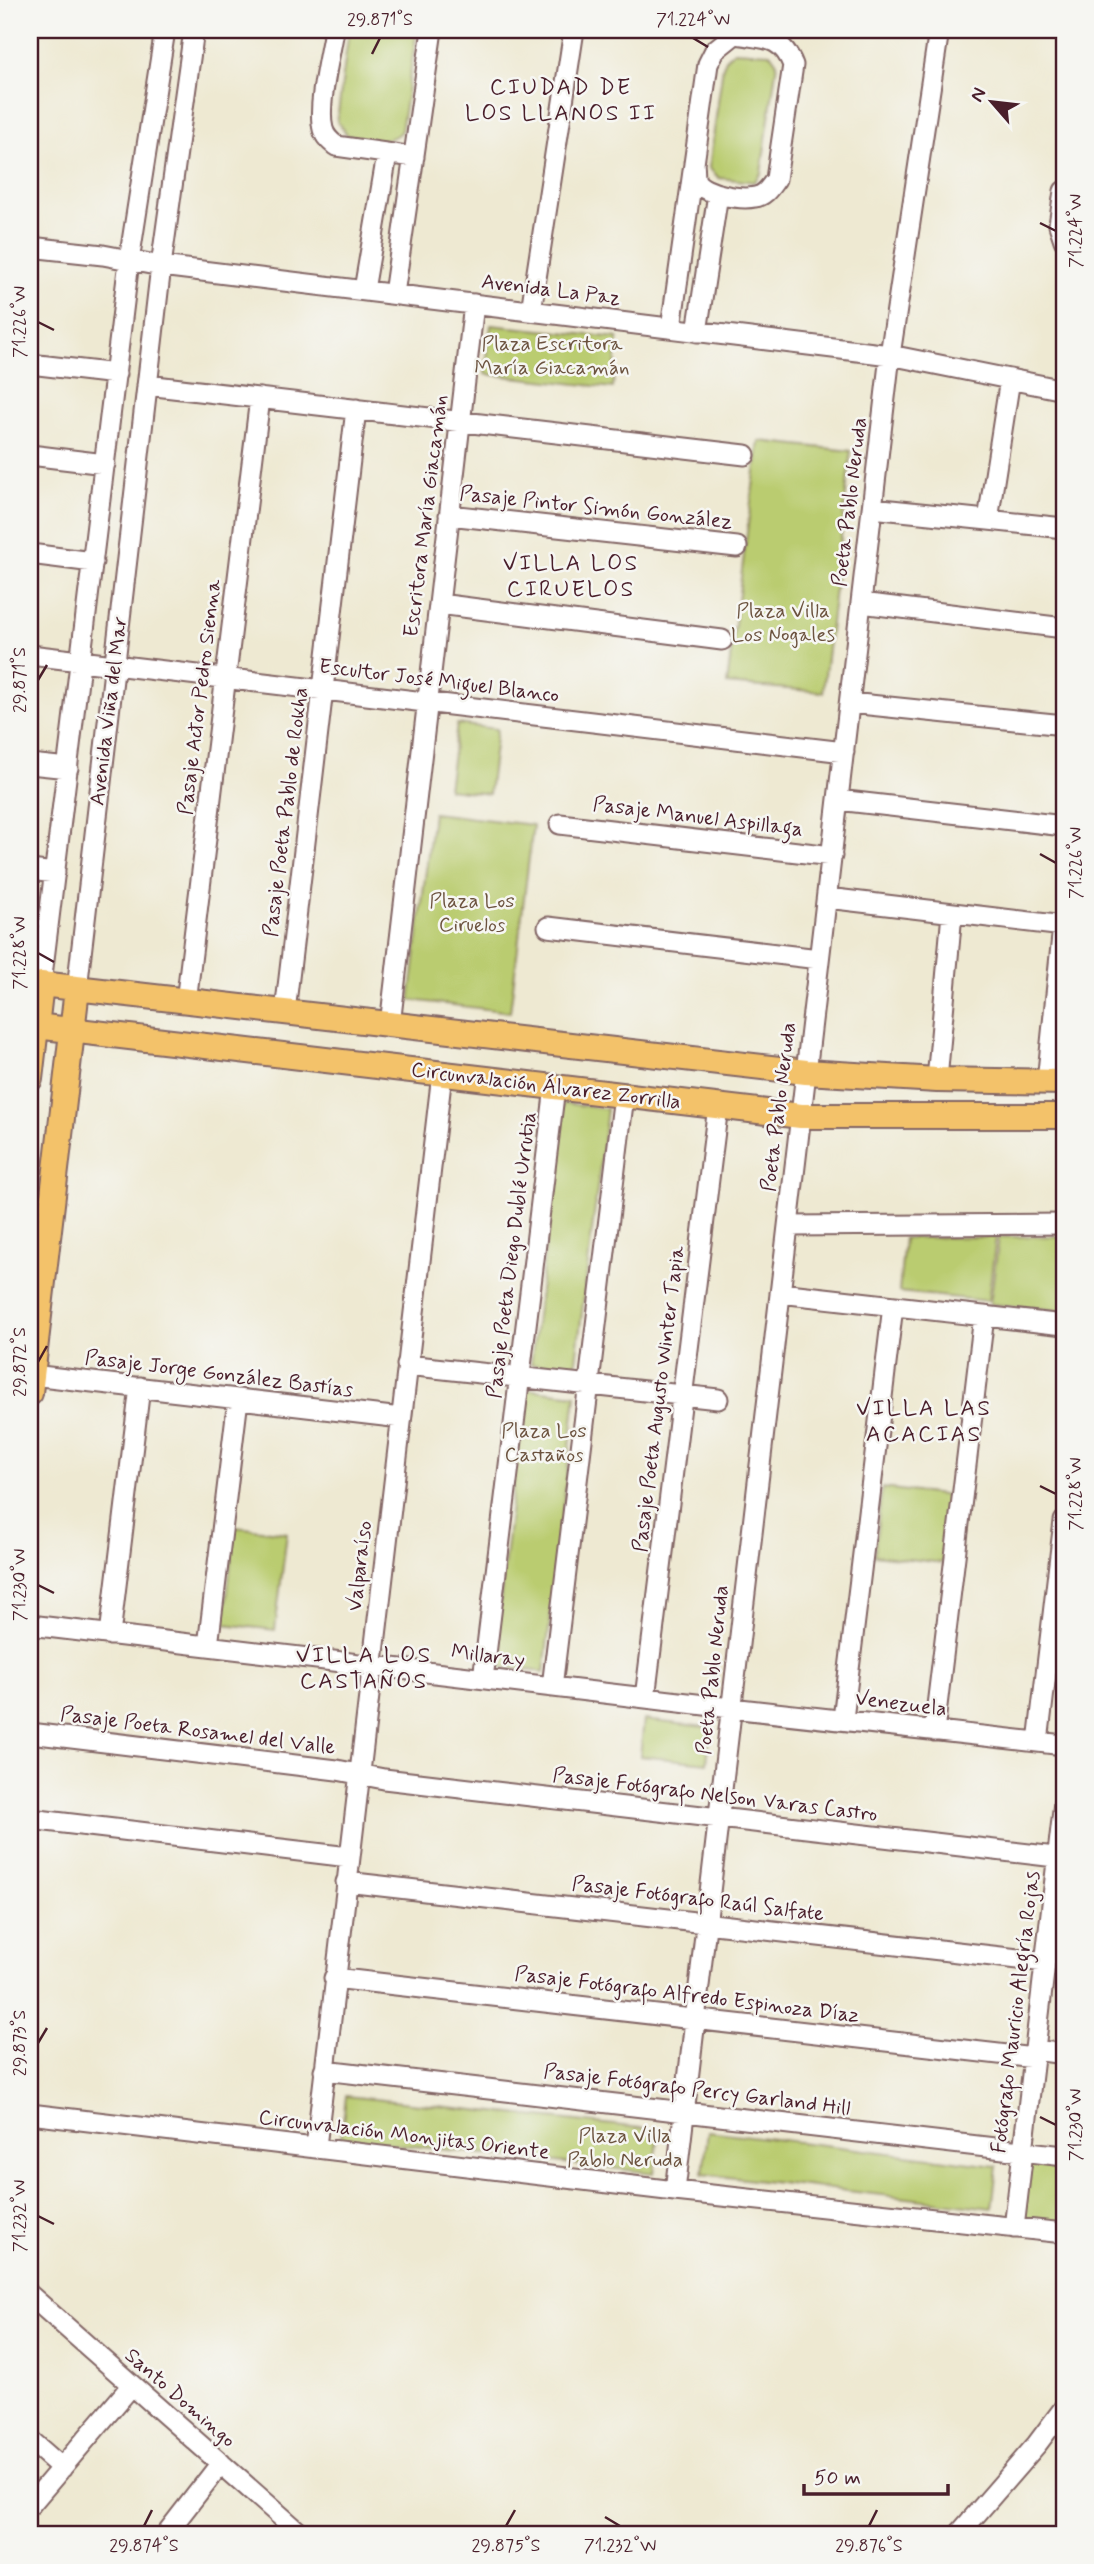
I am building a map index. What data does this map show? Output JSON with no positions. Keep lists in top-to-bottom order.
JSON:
{
  "streets": {
    "main road": ["Avenida Viña del Mar", "Circunvalación Álvarez Zorrilla"],
    "street": [
      "Avenida La Paz",
      "Poeta Pablo Neruda",
      "Pasaje Pintor Simón González",
      "Escritora María Giacamán",
      "Escultor José Miguel Blanco",
      "Pasaje Actor Pedro Sienna",
      "Pasaje Poeta Pablo de Rokha",
      "Pasaje Manuel Aspillaga",
      "Pasaje Poeta Diego Dublé Urrutia",
      "Pasaje Jorge González Bastías",
      "Pasaje Poeta Augusto Winter Tapia",
      "Valparaíso",
      "Millaray",
      "Venezuela",
      "Pasaje Poeta Rosamel del Valle",
      "Pasaje Fotógrafo Nelson Varas Castro",
      "Pasaje Fotógrafo Raúl Salfate",
      "Pasaje Fotógrafo Alfredo Espinoza Díaz",
      "Fotógrafo Mauricio Alegría Rojas",
      "Pasaje Fotógrafo Percy Garland Hill",
      "Circunvalación Monjitas Oriente",
      "Santo Domingo"
    ]
  },
  "crossings": [
    ["Avenida La Paz", "Poeta Pablo Neruda"],
    ["Avenida La Paz", "Escritora María Giacamán"],
    ["Avenida La Paz", "Avenida Viña del Mar"],
    ["Poeta Pablo Neruda", "Escultor José Miguel Blanco"],
    ["Poeta Pablo Neruda", "Pasaje Manuel Aspillaga"],
    ["Poeta Pablo Neruda", "Circunvalación Álvarez Zorrilla"],
    ["Poeta Pablo Neruda", "Millaray"],
    ["Poeta Pablo Neruda", "Venezuela"],
    ["Poeta Pablo Neruda", "Pasaje Fotógrafo Nelson Varas Castro"],
    ["Poeta Pablo Neruda", "Pasaje Fotógrafo Raúl Salfate"],
    ["Poeta Pablo Neruda", "Pasaje Fotógrafo Alfredo Espinoza Díaz"],
    ["Poeta Pablo Neruda", "Pasaje Fotógrafo Percy Garland Hill"],
    ["Poeta Pablo Neruda", "Circunvalación Monjitas Oriente"],
    ["Pasaje Pintor Simón González", "Escritora María Giacamán"],
    ["Escritora María Giacamán", "Escultor José Miguel Blanco"],
    ["Escritora María Giacamán", "Circunvalación Álvarez Zorrilla"],
    ["Escultor José Miguel Blanco", "Pasaje Actor Pedro Sienna"],
    ["Escultor José Miguel Blanco", "Avenida Viña del Mar"],
    ["Escultor José Miguel Blanco", "Pasaje Poeta Pablo de Rokha"],
    ["Pasaje Actor Pedro Sienna", "Circunvalación Álvarez Zorrilla"],
    ["Avenida Viña del Mar", "Circunvalación Álvarez Zorrilla"],
    ["Avenida Viña del Mar", "Pasaje Jorge González Bastías"],
    ["Pasaje Poeta Pablo de Rokha", "Circunvalación Álvarez Zorrilla"],
    ["Circunvalación Álvarez Zorrilla", "Pasaje Poeta Diego Dublé Urrutia"],
    ["Circunvalación Álvarez Zorrilla", "Pasaje Poeta Augusto Winter Tapia"],
    ["Circunvalación Álvarez Zorrilla", "Valparaíso"],
    ["Pasaje Poeta Diego Dublé Urrutia", "Millaray"],
    ["Pasaje Jorge González Bastías", "Valparaíso"],
    ["Pasaje Poeta Augusto Winter Tapia", "Millaray"],
    ["Valparaíso", "Millaray"],
    ["Valparaíso", "Pasaje Poeta Rosamel del Valle"],
    ["Valparaíso", "Pasaje Fotógrafo Nelson Varas Castro"],
    ["Valparaíso", "Pasaje Fotógrafo Raúl Salfate"],
    ["Valparaíso", "Pasaje Fotógrafo Alfredo Espinoza Díaz"],
    ["Valparaíso", "Pasaje Fotógrafo Percy Garland Hill"],
    ["Valparaíso", "Circunvalación Monjitas Oriente"],
    ["Millaray", "Venezuela"],
    ["Pasaje Poeta Rosamel del Valle", "Pasaje Fotógrafo Nelson Varas Castro"],
    ["Pasaje Fotógrafo Nelson Varas Castro", "Fotógrafo Mauricio Alegría Rojas"],
    ["Pasaje Fotógrafo Raúl Salfate", "Fotógrafo Mauricio Alegría Rojas"],
    ["Pasaje Fotógrafo Alfredo Espinoza Díaz", "Fotógrafo Mauricio Alegría Rojas"],
    ["Fotógrafo Mauricio Alegría Rojas", "Pasaje Fotógrafo Percy Garland Hill"],
    ["Fotógrafo Mauricio Alegría Rojas", "Circunvalación Monjitas Oriente"]
  ],
  "districts": [
    "CIUDAD DE LOS LLANOS II",
    "VILLA LOS CIRUELOS",
    "VILLA LAS ACACIAS",
    "VILLA LOS CASTAÑOS"
  ],
  "parks": [
    "Plaza Escritora María Giacamán",
    "Plaza Villa Los Nogales",
    "Plaza Los Ciruelos",
    "Plaza Los Castaños",
    "Plaza Villa Pablo Neruda"
  ],
  "scale_bar": "50 m",
  "north": "top left",
  "coordinates": [
    "29.871°S",
    "71.224°W",
    "71.226°W",
    "71.228°W",
    "29.872°S",
    "71.230°W",
    "29.873°S",
    "71.232°W",
    "29.874°S",
    "29.875°S",
    "29.876°S"
  ]
}
